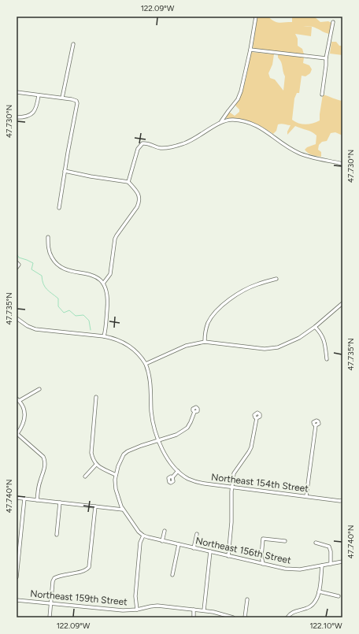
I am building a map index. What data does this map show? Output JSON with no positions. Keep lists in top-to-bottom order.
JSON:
{
  "streets": {
    "street": ["Northeast 154th Street", "Northeast 156th Street", "Northeast 159th Street"]
  },
  "coordinates": [
    "122.09°W",
    "47.730°N",
    "47.735°N",
    "47.740°N",
    "122.10°W"
  ]
}
